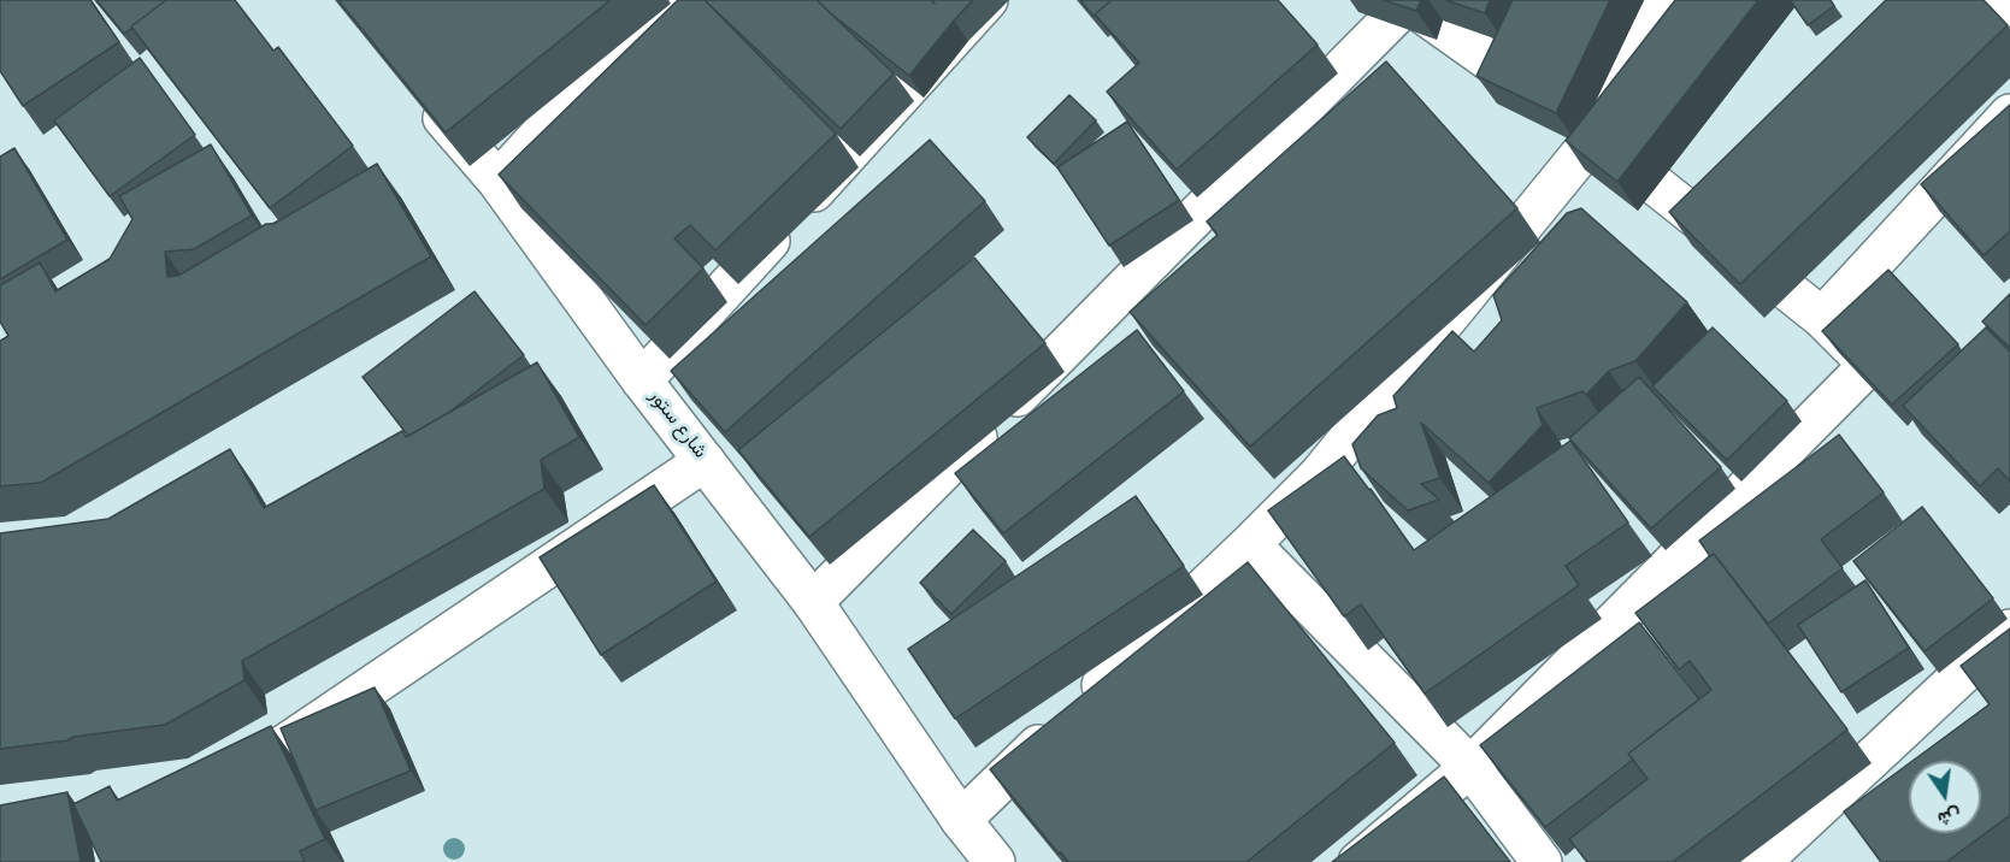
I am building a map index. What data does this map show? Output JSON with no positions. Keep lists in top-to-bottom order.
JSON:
{
  "streets": {
    "street": ["شارع ستور"]
  },
  "north": "bottom"
}
